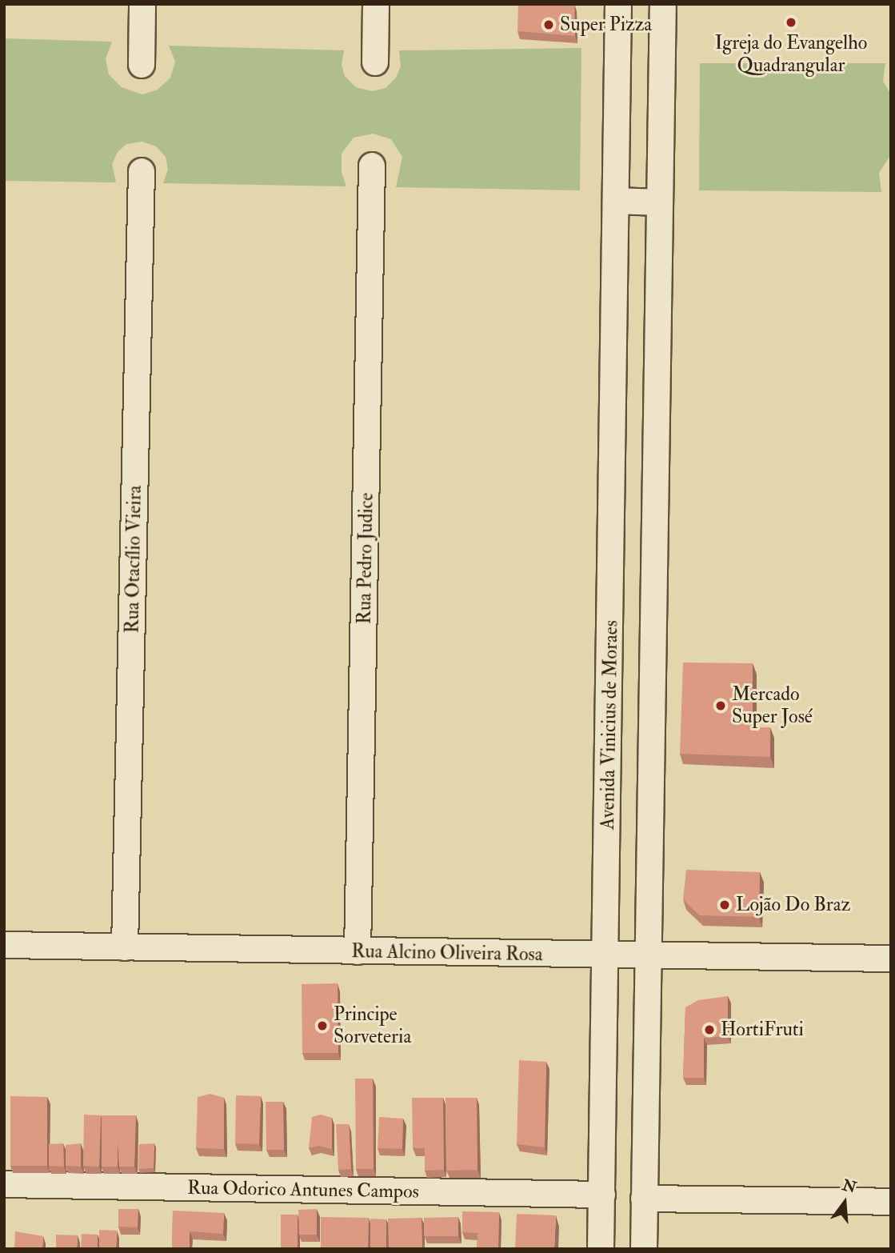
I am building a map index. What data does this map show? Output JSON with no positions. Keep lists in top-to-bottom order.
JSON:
{
  "streets": {
    "street": [
      "Rua Pedro Judice",
      "Rua Otacílio Vieira",
      "Avenida Vinicius de Moraes",
      "Rua Alcino Oliveira Rosa",
      "Rua Odorico Antunes Campos"
    ]
  },
  "crossings": [
    ["Rua Pedro Judice", "Rua Alcino Oliveira Rosa"],
    ["Rua Otacílio Vieira", "Rua Alcino Oliveira Rosa"],
    ["Avenida Vinicius de Moraes", "Rua Alcino Oliveira Rosa"],
    ["Avenida Vinicius de Moraes", "Rua Odorico Antunes Campos"]
  ],
  "places": [
    "Igreja do Evangelho Quadrangular",
    "Super Pizza",
    "Mercado Super José",
    "Lojão Do Braz",
    "Principe Sorveteria",
    "HortiFruti"
  ],
  "north": "top"
}
